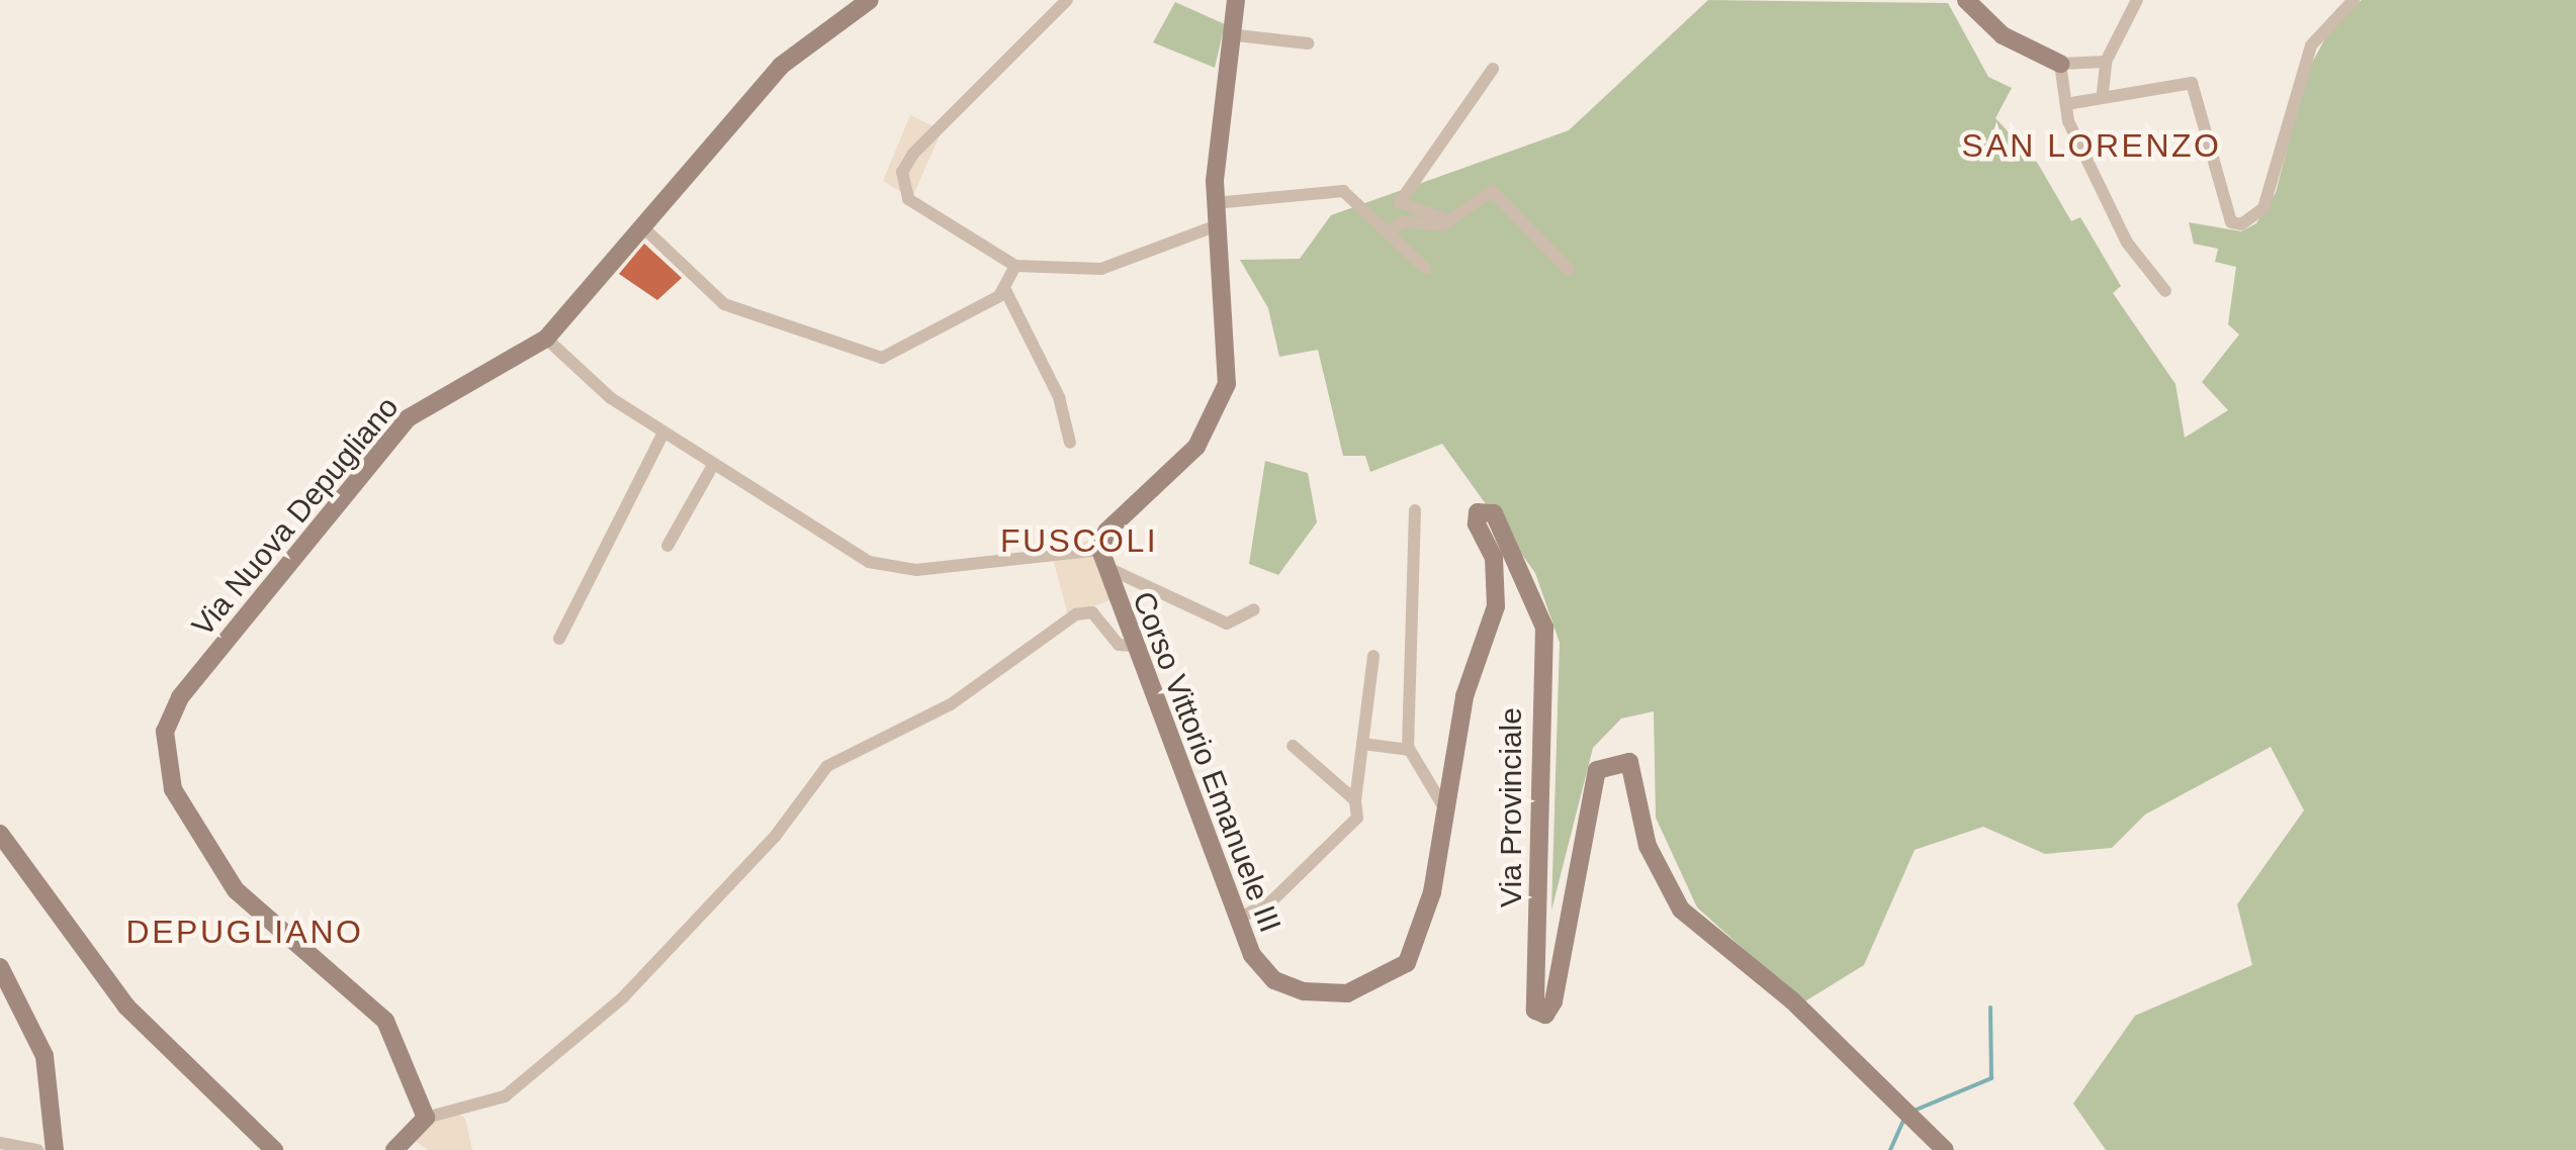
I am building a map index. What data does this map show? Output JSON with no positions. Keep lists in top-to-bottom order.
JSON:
{
  "streets": {
    "street": ["Via Nuova Depugliano", "Corso Vittorio Emanuele III", "Via Provinciale"]
  },
  "crossings": [
    ["Corso Vittorio Emanuele III", "Via Provinciale"]
  ],
  "districts": ["SAN LORENZO", "FUSCOLI", "DEPUGLIANO"]
}
